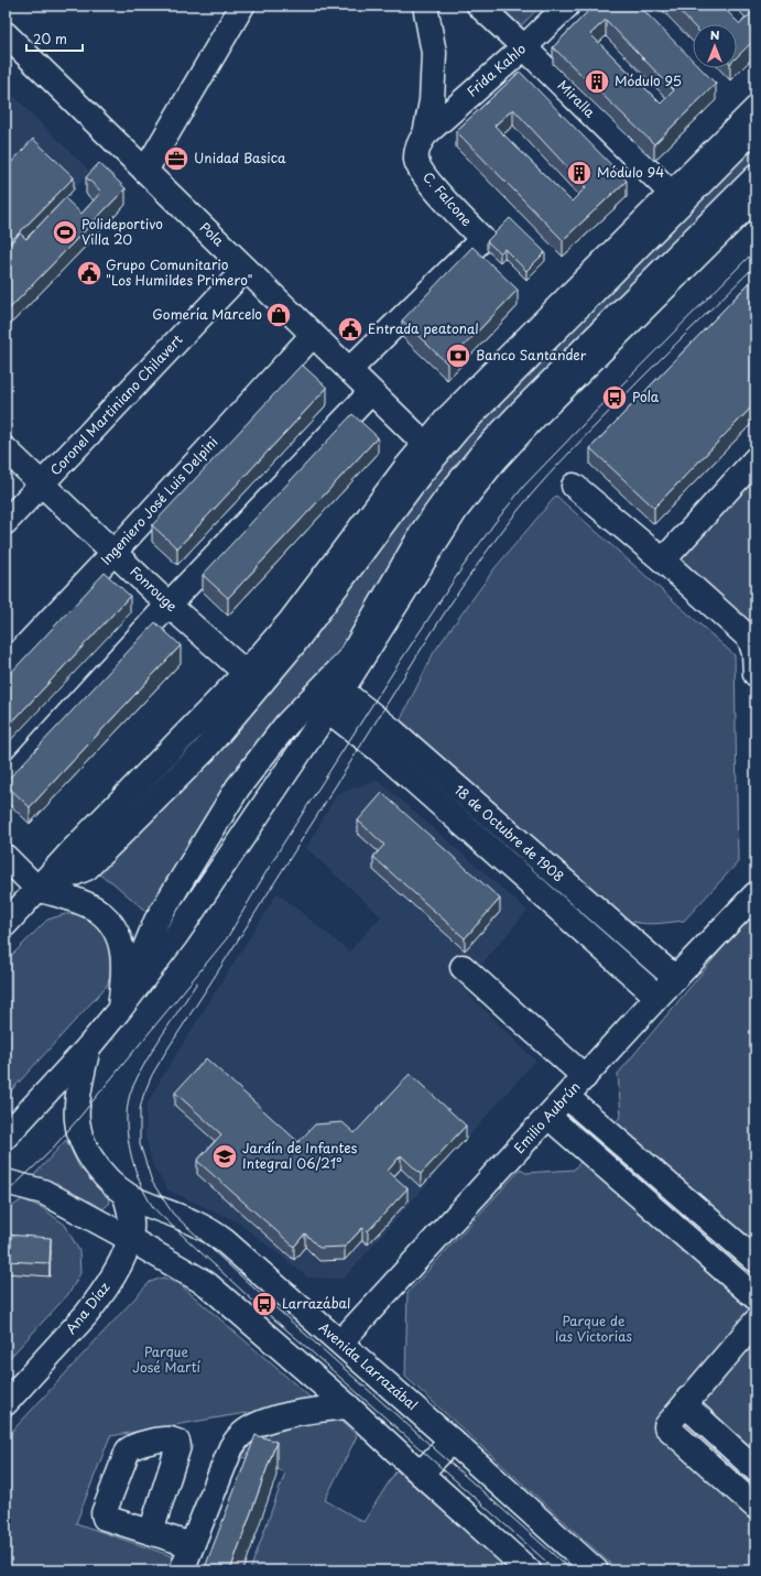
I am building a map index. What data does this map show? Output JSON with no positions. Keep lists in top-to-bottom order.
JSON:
{
  "streets": {
    "street": [
      "Frida Kahlo",
      "Miralla",
      "C. Falcone",
      "Pola",
      "Coronel Martiniano Chilavert",
      "Ingeniero José Luis Delpini",
      "Fonrouge",
      "18 de Octubre de 1908",
      "Emilio Aubrún",
      "Ana Díaz",
      "Avenida Larrazábal"
    ]
  },
  "crossings": [
    ["Frida Kahlo", "Miralla"],
    ["Frida Kahlo", "C. Falcone"],
    ["C. Falcone", "Pola"],
    ["Pola", "Coronel Martiniano Chilavert"],
    ["Pola", "Ingeniero José Luis Delpini"],
    ["Coronel Martiniano Chilavert", "Fonrouge"],
    ["Ingeniero José Luis Delpini", "Fonrouge"],
    ["18 de Octubre de 1908", "Emilio Aubrún"],
    ["Emilio Aubrún", "Avenida Larrazábal"],
    ["Ana Díaz", "Avenida Larrazábal"]
  ],
  "parks": ["Parque de las Victorias", "Parque José Martí"],
  "places": {
    "building": ["Módulo 95", "Módulo 94"],
    "office": ["Unidad Basica"],
    "sports": ["Polideportivo Villa 20"],
    "public building": ["Grupo Comunitario \"Los Humildes Primero\"", "Entrada peatonal"],
    "shop": ["Gomería Marcelo"],
    "bank": ["Banco Santander"],
    "bus stop": ["Pola", "Larrazábal"],
    "school or university": ["Jardín de Infantes Integral 06/21°"]
  },
  "scale_bar": "20 m",
  "north": "top"
}
